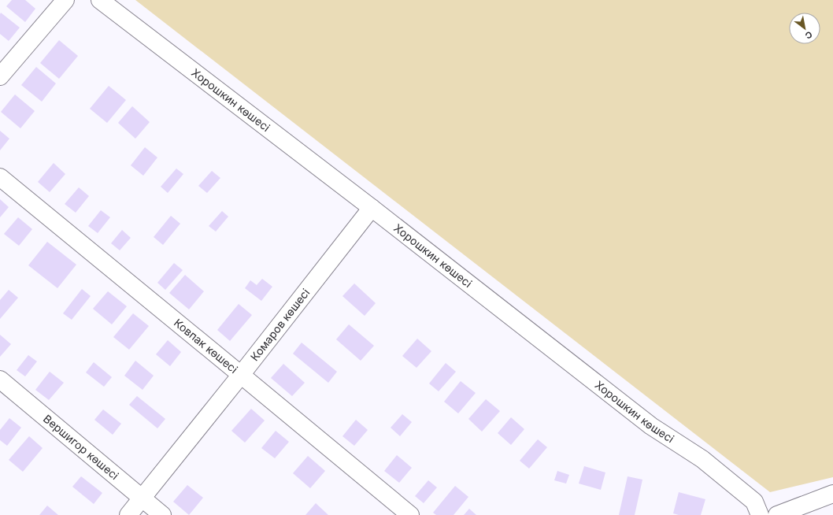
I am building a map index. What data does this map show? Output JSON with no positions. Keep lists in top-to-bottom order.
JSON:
{
  "streets": {
    "street": [
      "Хорошкин көшесі",
      "Комаров көшесі",
      "Ковпак көшесі",
      "Вершигор көшесі"
    ]
  },
  "crossings": [
    ["Хорошкин көшесі", "Комаров көшесі"],
    ["Комаров көшесі", "Ковпак көшесі"],
    ["Комаров көшесі", "Вершигор көшесі"]
  ],
  "north": "bottom right"
}
